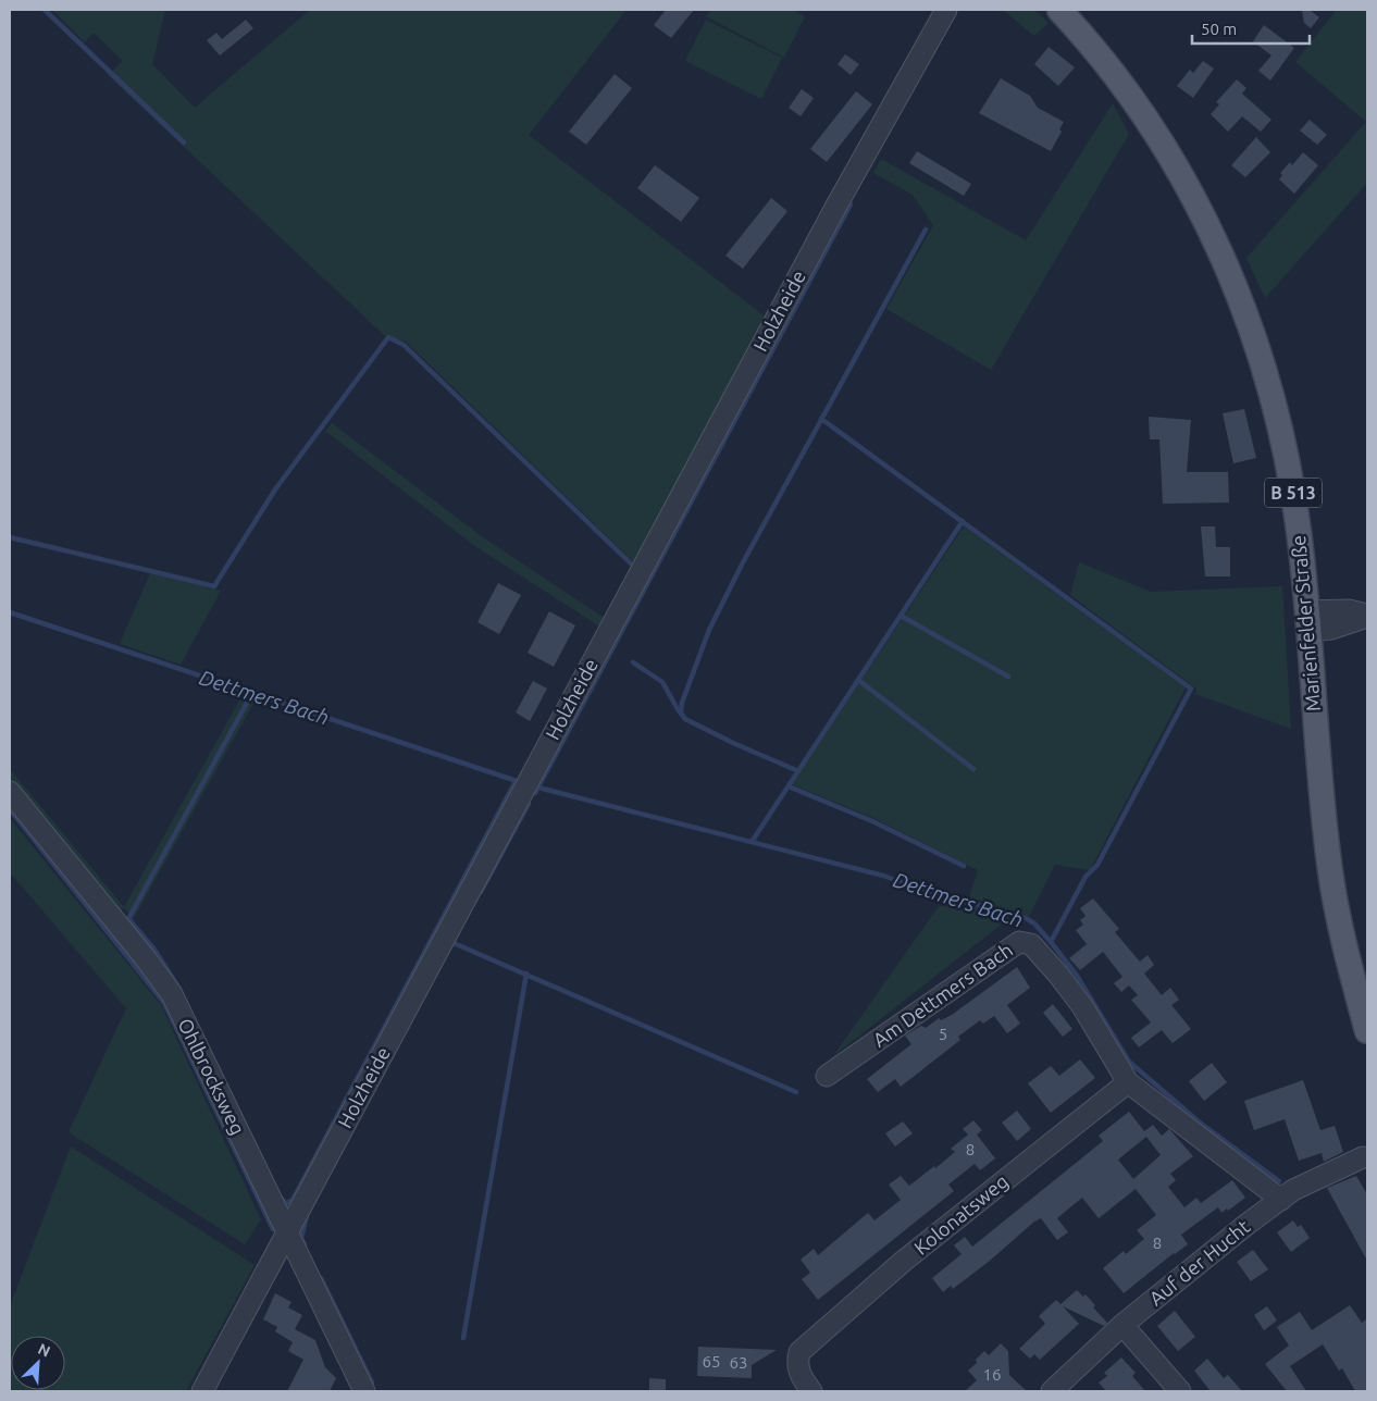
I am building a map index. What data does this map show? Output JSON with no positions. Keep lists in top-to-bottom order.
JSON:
{
  "streets": {
    "main road": ["B 513", "Marienfelder Straße"],
    "street": [
      "Holzheide",
      "Am Dettmers Bach",
      "Ohlbrocksweg",
      "Kolonatsweg",
      "Auf der Hucht"
    ]
  },
  "crossings": [
    ["Holzheide", "Ohlbrocksweg"],
    ["Am Dettmers Bach", "Kolonatsweg"],
    ["Am Dettmers Bach", "Auf der Hucht"]
  ],
  "water": ["Dettmers Bach"],
  "house_numbers": [
    "5",
    "8",
    "8",
    "65",
    "63",
    "16"
  ],
  "scale_bar": "50 m",
  "north": "top right"
}
